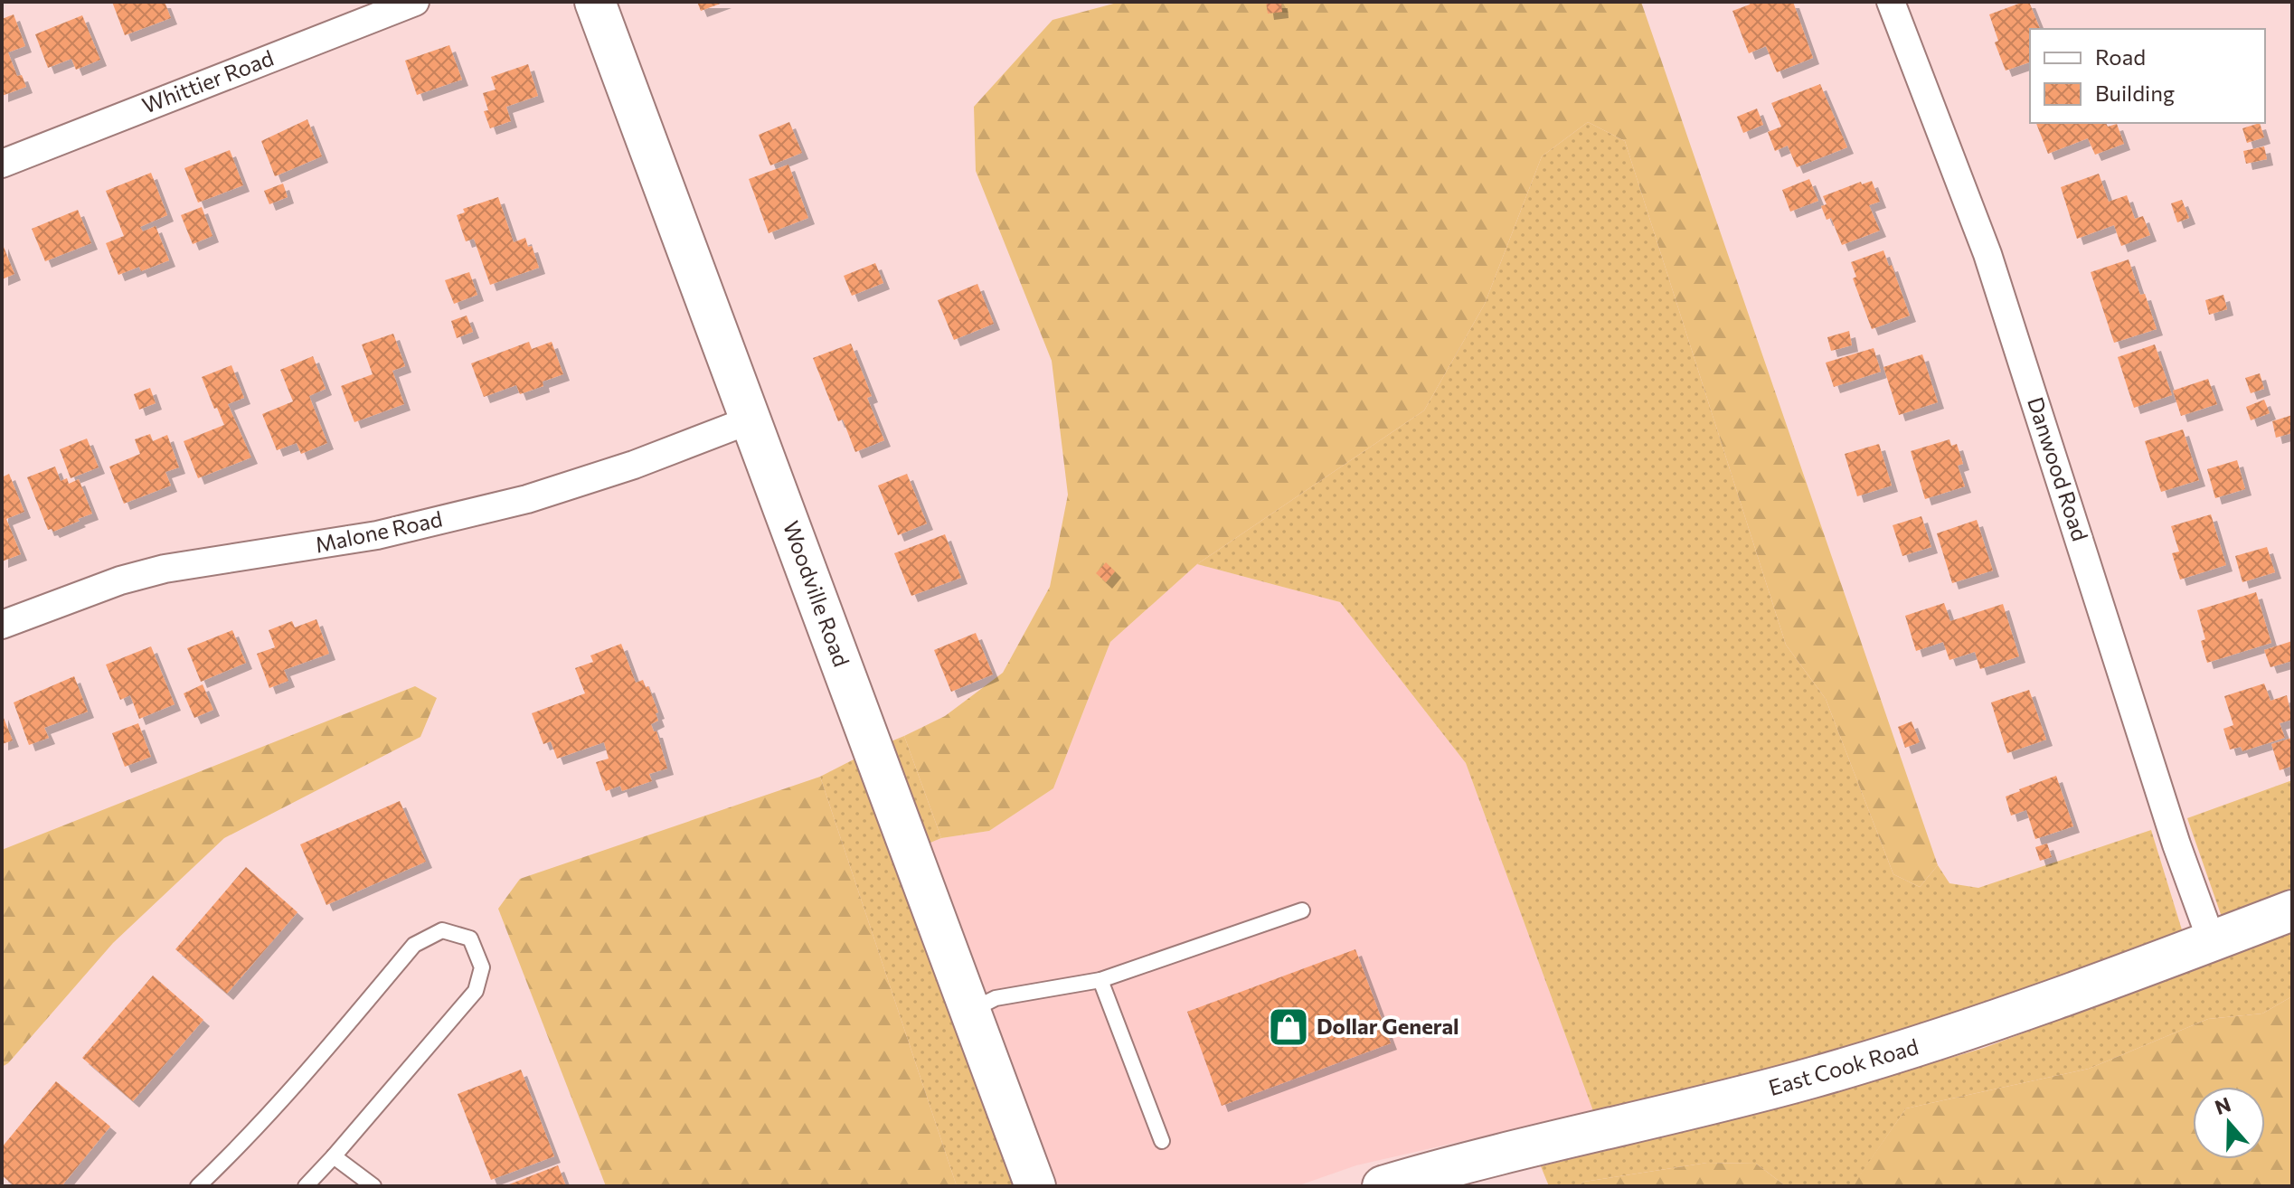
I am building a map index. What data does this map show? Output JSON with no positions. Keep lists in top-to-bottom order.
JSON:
{
  "streets": {
    "street": [
      "Whittier Road",
      "Danwood Road",
      "Malone Road",
      "Woodville Road",
      "East Cook Road"
    ]
  },
  "crossings": [
    ["Danwood Road", "East Cook Road"],
    ["Malone Road", "Woodville Road"]
  ],
  "places": {
    "shop": ["Dollar General"]
  },
  "legend": ["Road", "Building"],
  "north": "top"
}
